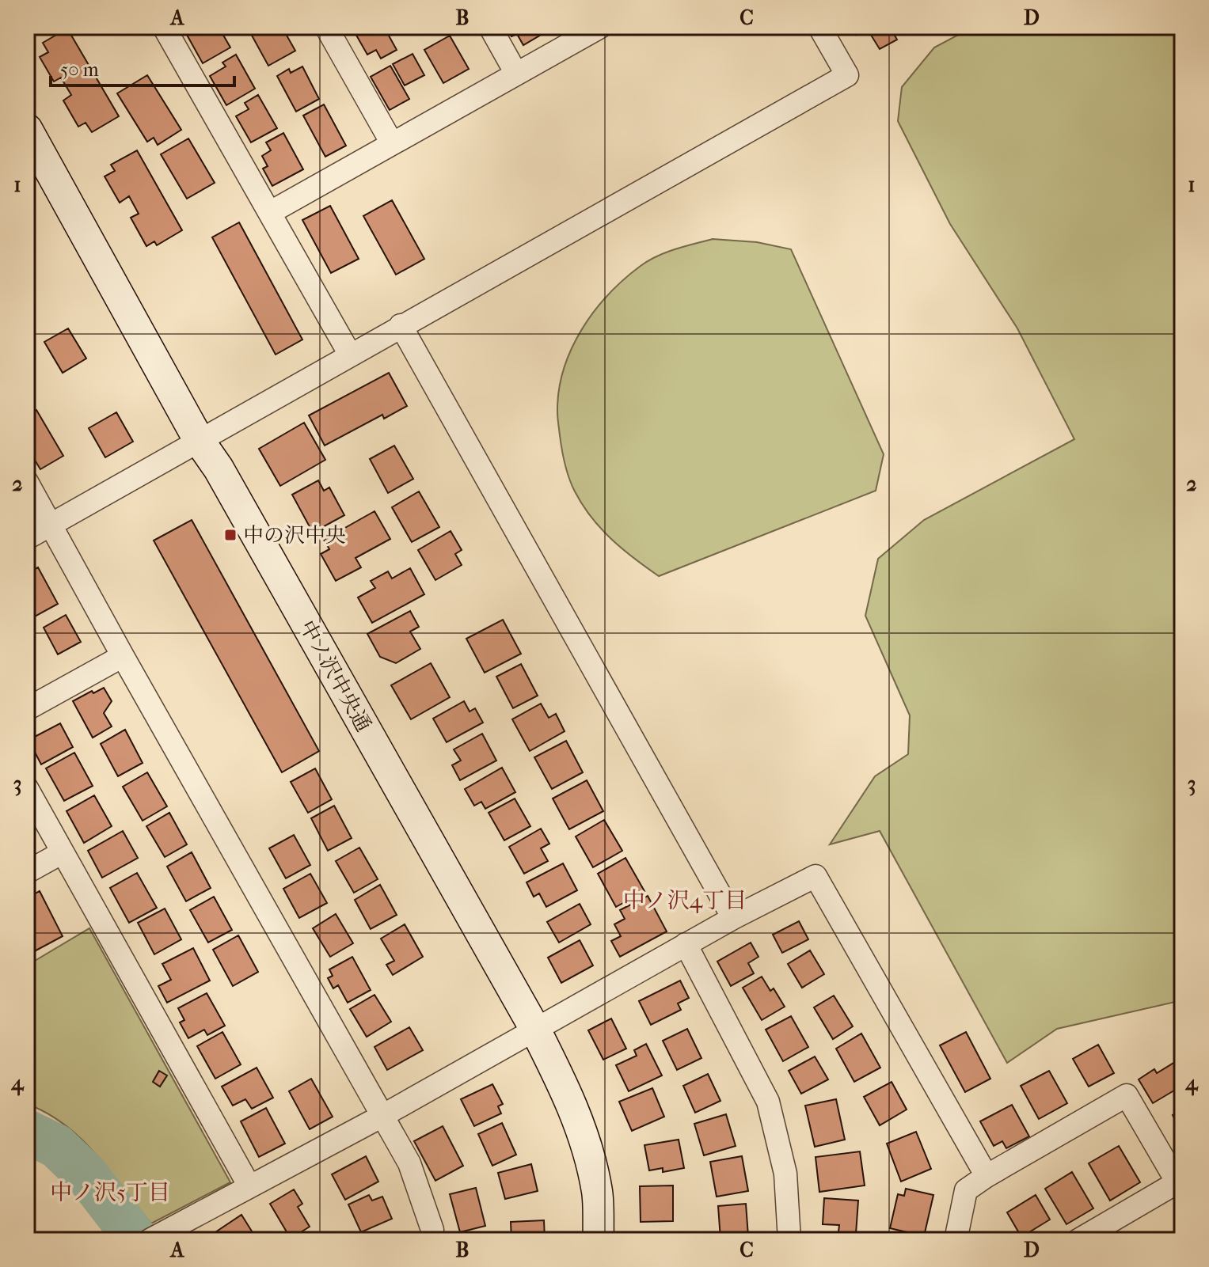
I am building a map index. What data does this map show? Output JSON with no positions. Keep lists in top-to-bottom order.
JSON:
{
  "streets": {
    "street": ["中ノ沢中央通"]
  },
  "districts": ["中ノ沢4丁目", "中ノ沢5丁目"],
  "places": {
    "transit": ["中の沢中央"]
  },
  "scale_bar": "50 m",
  "grid": {
    "columns": [
      "A",
      "B",
      "C",
      "D"
    ],
    "rows": [
      "1",
      "2",
      "3",
      "4"
    ]
  }
}
